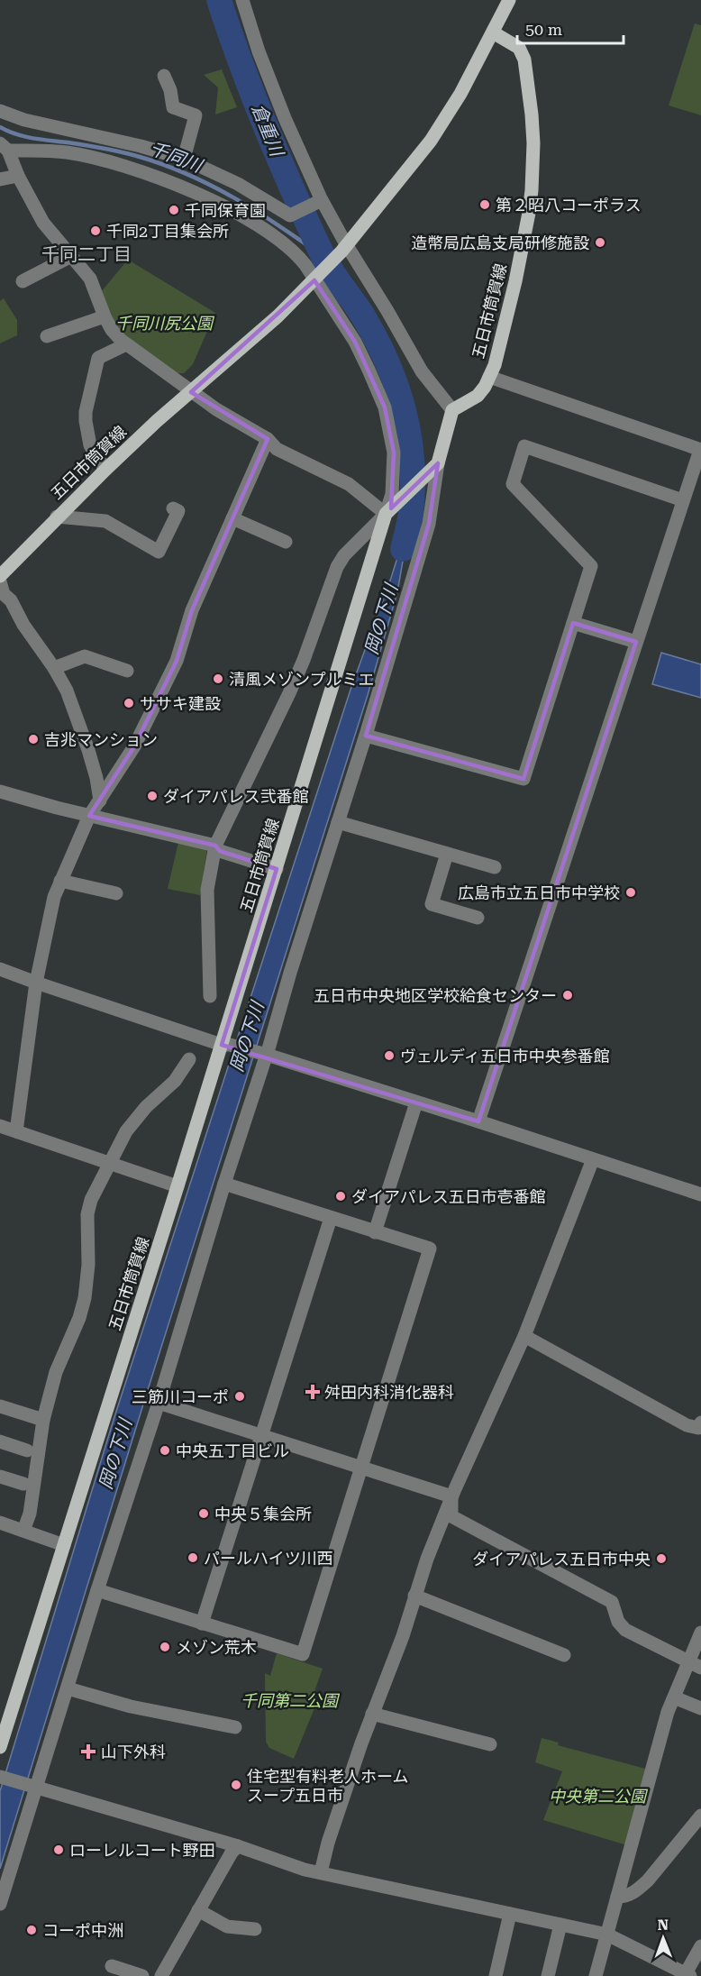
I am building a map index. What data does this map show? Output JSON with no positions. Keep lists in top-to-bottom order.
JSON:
{
  "streets": {
    "main road": ["五日市筒賀線"]
  },
  "districts": ["千同二丁目"],
  "water": ["倉重川", "千同川", "岡の下川"],
  "parks": ["千同川尻公園", "千同第二公園", "中央第二公園"],
  "places": {
    "other": [
      "第２昭八コーポラス",
      "千同保育園",
      "千同2丁目集会所",
      "造幣局広島支局研修施設",
      "清風メゾンプルミエ",
      "ササキ建設",
      "吉兆マンション",
      "ダイアパレス弐番館",
      "広島市立五日市中学校",
      "五日市中央地区学校給食センター",
      "ヴェルディ五日市中央参番館",
      "ダイアパレス五日市壱番館",
      "三筋川コーポ",
      "中央五丁目ビル",
      "中央５集会所",
      "パールハイツ川西",
      "ダイアパレス五日市中央",
      "メゾン荒木",
      "住宅型有料老人ホーム スープ五日市",
      "ローレルコート野田",
      "コーポ中洲"
    ],
    "health": ["舛田内科消化器科", "山下外科"]
  },
  "scale_bar": "50 m",
  "north": "top"
}
